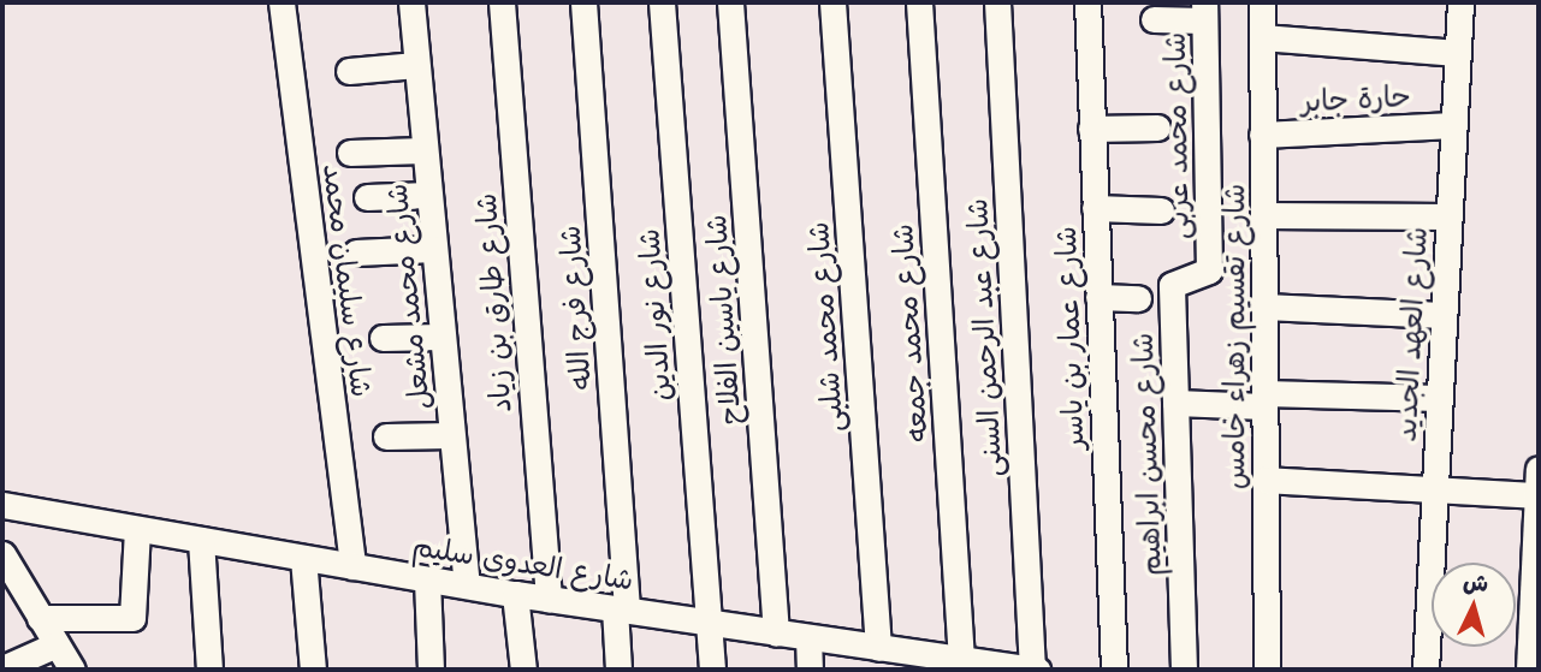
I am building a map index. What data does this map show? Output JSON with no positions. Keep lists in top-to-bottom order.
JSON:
{
  "streets": {
    "street": [
      "حارة جابر",
      "شارع محمد عربى",
      "شارع سليمان محمد",
      "شارع محمد مشعل",
      "شارع طارق بن زياد",
      "شارع فرج الله",
      "شارع نور الدين",
      "شارع ياسين الفلاح",
      "شارع محمد شلبى",
      "شارع محمد جمعه",
      "شارع العهد الجديد",
      "شارع تقسيم زهراء خامس",
      "شارع عبد الرحمن السنى",
      "شارع عمار بن ياسر",
      "شارع محسن ابراهيم",
      "شارع العدوى سليم"
    ]
  },
  "crossings": [
    ["حارة جابر", "شارع العهد الجديد"],
    ["حارة جابر", "شارع تقسيم زهراء خامس"],
    ["شارع محمد عربى", "شارع محسن ابراهيم"],
    ["شارع سليمان محمد", "شارع العدوى سليم"],
    ["شارع محمد مشعل", "شارع العدوى سليم"],
    ["شارع طارق بن زياد", "شارع العدوى سليم"],
    ["شارع فرج الله", "شارع العدوى سليم"],
    ["شارع نور الدين", "شارع العدوى سليم"],
    ["شارع ياسين الفلاح", "شارع العدوى سليم"],
    ["شارع محمد شلبى", "شارع العدوى سليم"],
    ["شارع محمد جمعه", "شارع العدوى سليم"],
    ["شارع عبد الرحمن السنى", "شارع العدوى سليم"]
  ],
  "north": "top"
}
